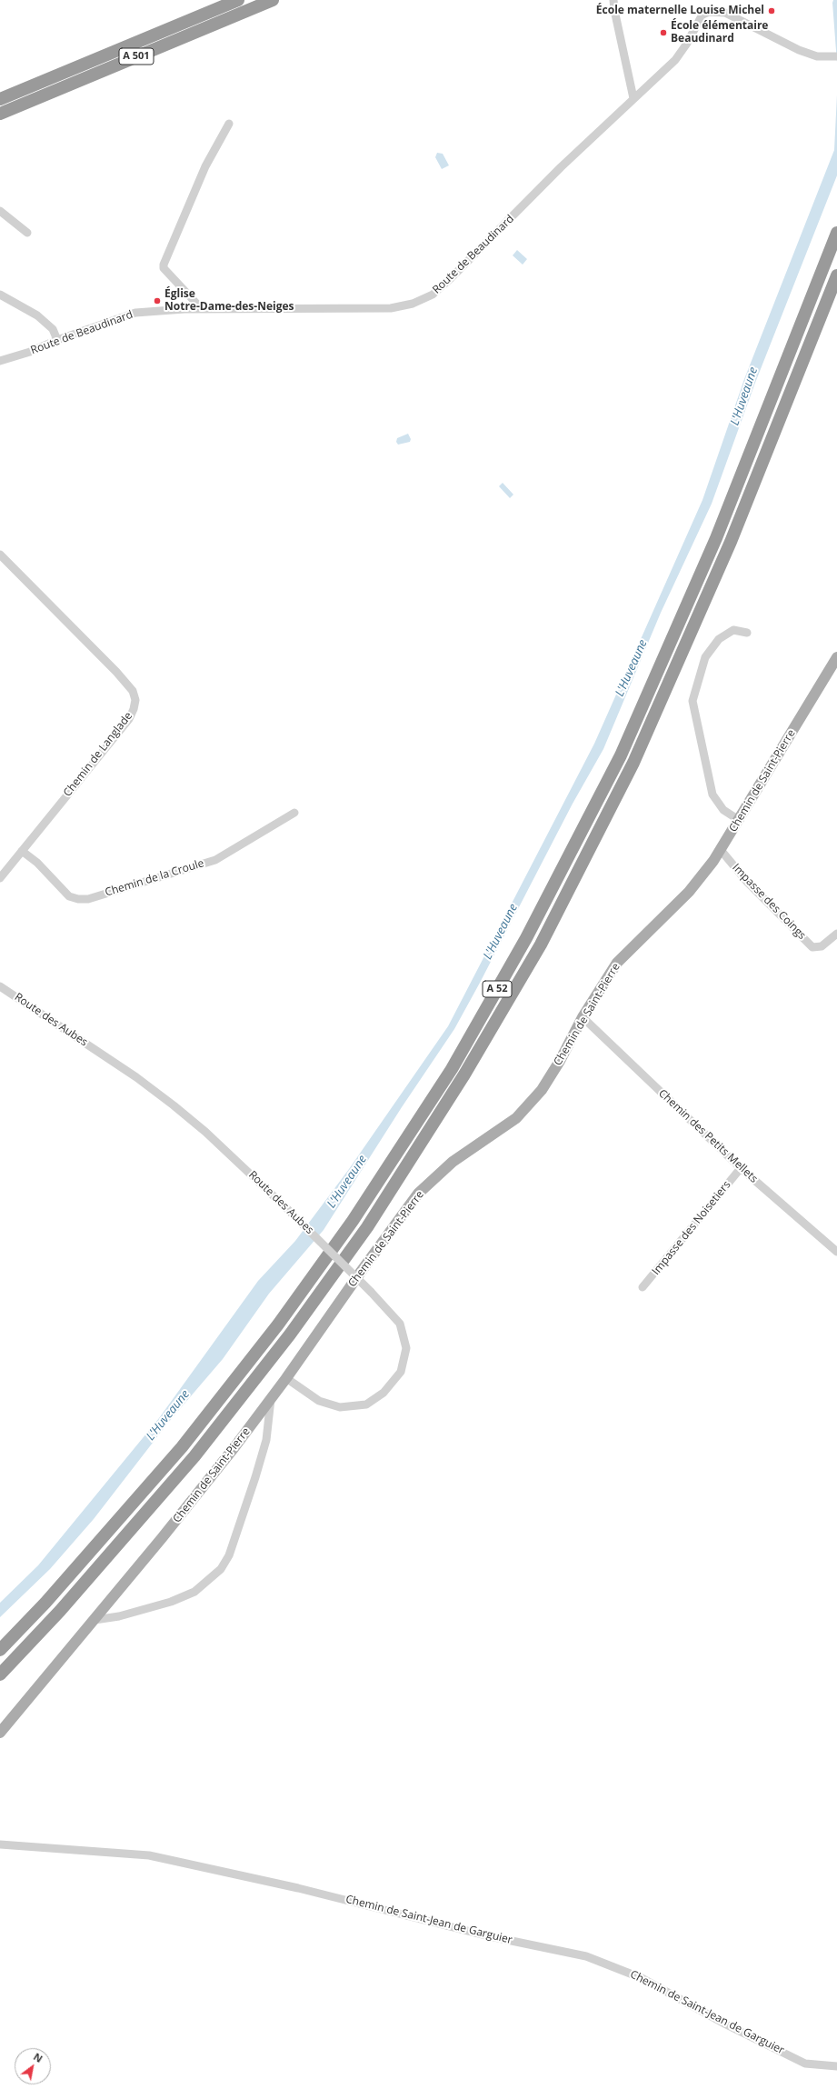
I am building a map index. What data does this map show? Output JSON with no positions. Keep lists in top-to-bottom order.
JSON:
{
  "streets": {
    "highway": ["A 501", "A 52"],
    "main road": ["Chemin de Saint-Pierre"],
    "street": [
      "Route de Beaudinard",
      "Chemin de Langlade",
      "Chemin de la Croule",
      "Impasse des Coings",
      "Route des Aubes",
      "Chemin des Petits Mellets",
      "Impasse des Noisetiers",
      "Chemin de Saint-Jean de Garguier"
    ]
  },
  "crossings": [
    ["Chemin de Langlade", "Chemin de la Croule"],
    ["Chemin de Saint-Pierre", "Impasse des Coings"],
    ["Chemin de Saint-Pierre", "Route des Aubes"],
    ["Chemin de Saint-Pierre", "Chemin des Petits Mellets"],
    ["Chemin des Petits Mellets", "Impasse des Noisetiers"]
  ],
  "water": ["L'Huveaune"],
  "places": ["École maternelle Louise Michel", "École élémentaire Beaudinard", "Église Notre-Dame-des-Neiges"],
  "north": "top right"
}
